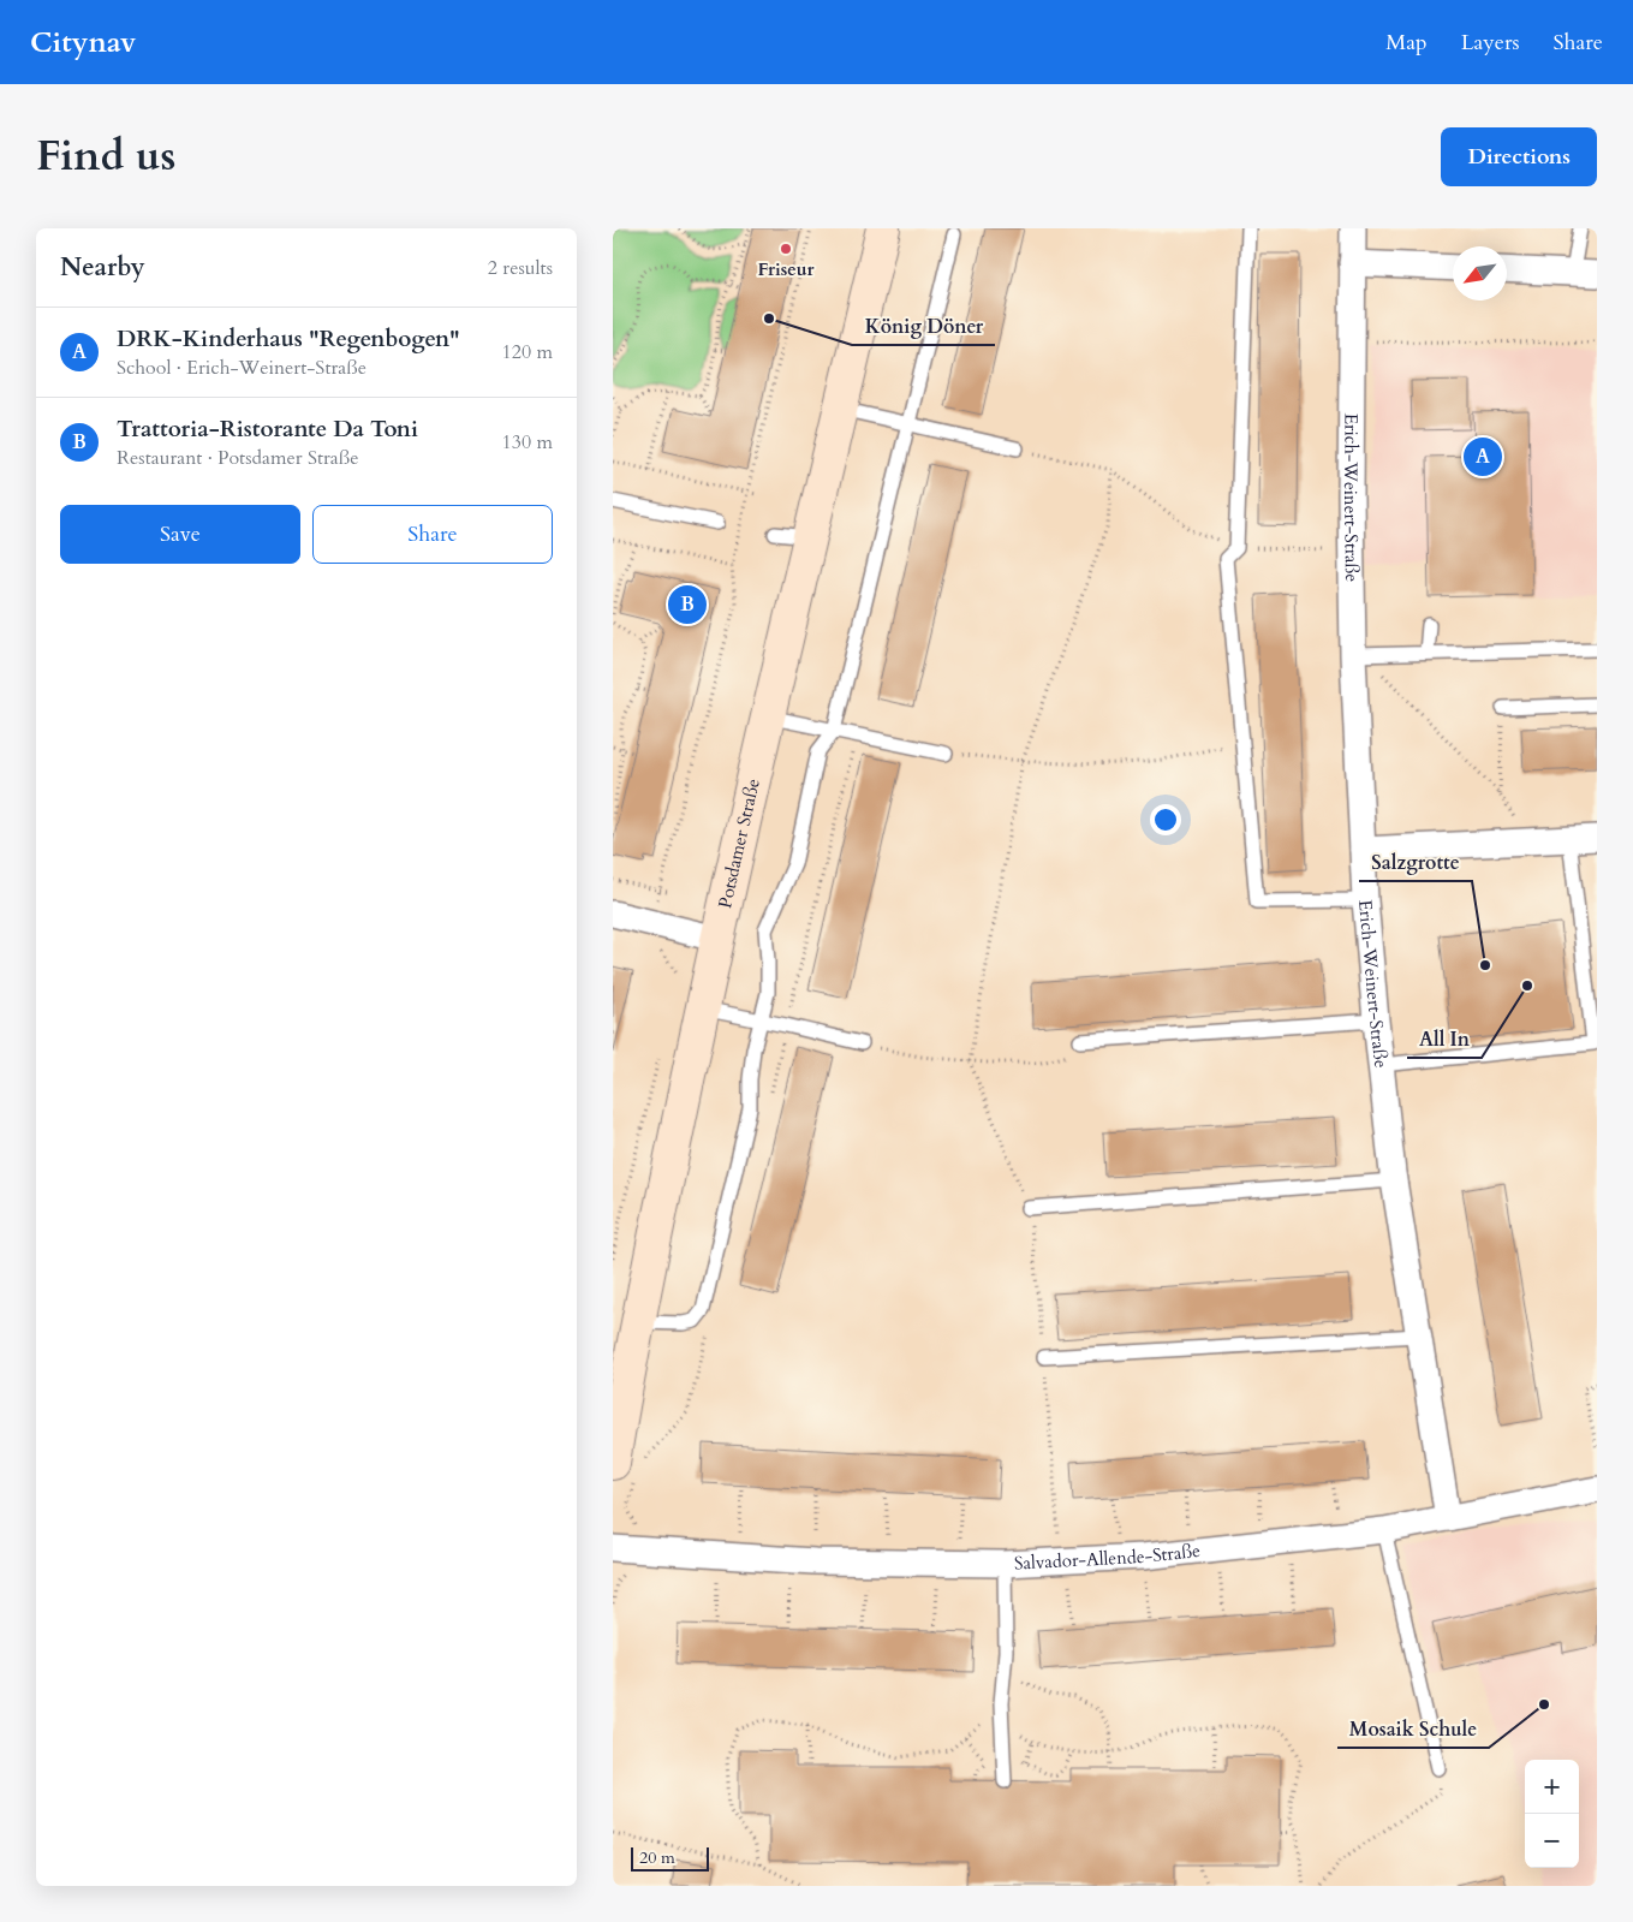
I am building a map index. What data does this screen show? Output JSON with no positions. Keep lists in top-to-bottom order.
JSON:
{
  "streets": {
    "main road": ["Potsdamer Straße"],
    "street": ["Erich-Weinert-Straße", "Salvador-Allende-Straße"]
  },
  "crossings": [
    ["Erich-Weinert-Straße", "Salvador-Allende-Straße"]
  ],
  "places": [
    "Friseur",
    "König Döner",
    "Salzgrotte",
    "All In",
    "Mosaik Schule"
  ],
  "scale_bar": "20 m",
  "north": "bottom left",
  "page": {
    "header": "Citynav",
    "nav": ["Map", "Layers", "Share"],
    "title": "Find us",
    "buttons": [
      "Directions",
      ["Save", "Share"]
    ],
    "heading": ["Nearby", "2 results"],
    "list": [
      {
        "mark": "A",
        "name": "DRK-Kinderhaus \"Regenbogen\"",
        "note": "School · Erich-Weinert-Straße",
        "value": "120 m"
      },
      {
        "mark": "B",
        "name": "Trattoria-Ristorante Da Toni",
        "note": "Restaurant · Potsdamer Straße",
        "value": "130 m"
      }
    ],
    "pins": ["A", "B"],
    "map_buttons": ["+", "−"],
    "scale": "20 m"
  }
}
